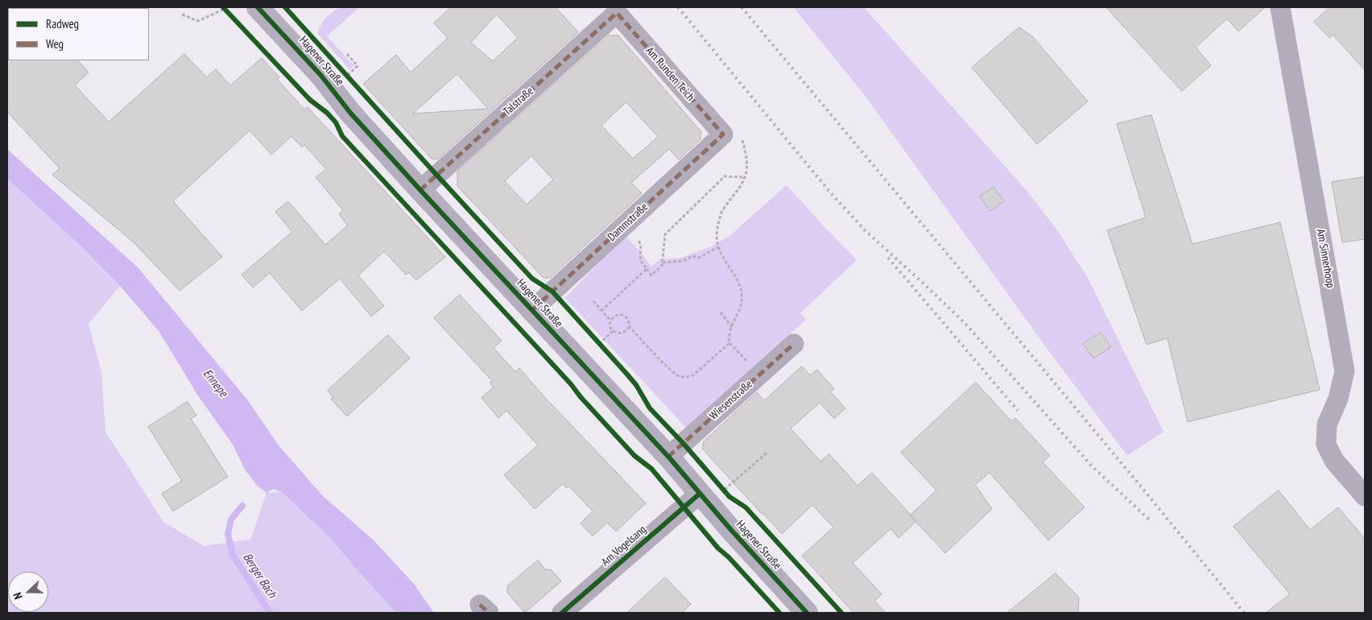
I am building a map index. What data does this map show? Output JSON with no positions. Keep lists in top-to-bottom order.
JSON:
{
  "streets": {
    "main road": ["Hagener Straße"],
    "street": [
      "Am Runden Teich",
      "Talstraße",
      "Dammstraße",
      "Am Sinnerhoop",
      "Wiesenstraße",
      "Am Vogelsang"
    ]
  },
  "crossings": [
    ["Hagener Straße", "Talstraße"],
    ["Hagener Straße", "Dammstraße"],
    ["Hagener Straße", "Wiesenstraße"],
    ["Hagener Straße", "Am Vogelsang"],
    ["Am Runden Teich", "Talstraße"],
    ["Am Runden Teich", "Dammstraße"]
  ],
  "water": ["Ennepe", "Berger Bach"],
  "legend": ["Radweg", "Weg"],
  "north": "left"
}
